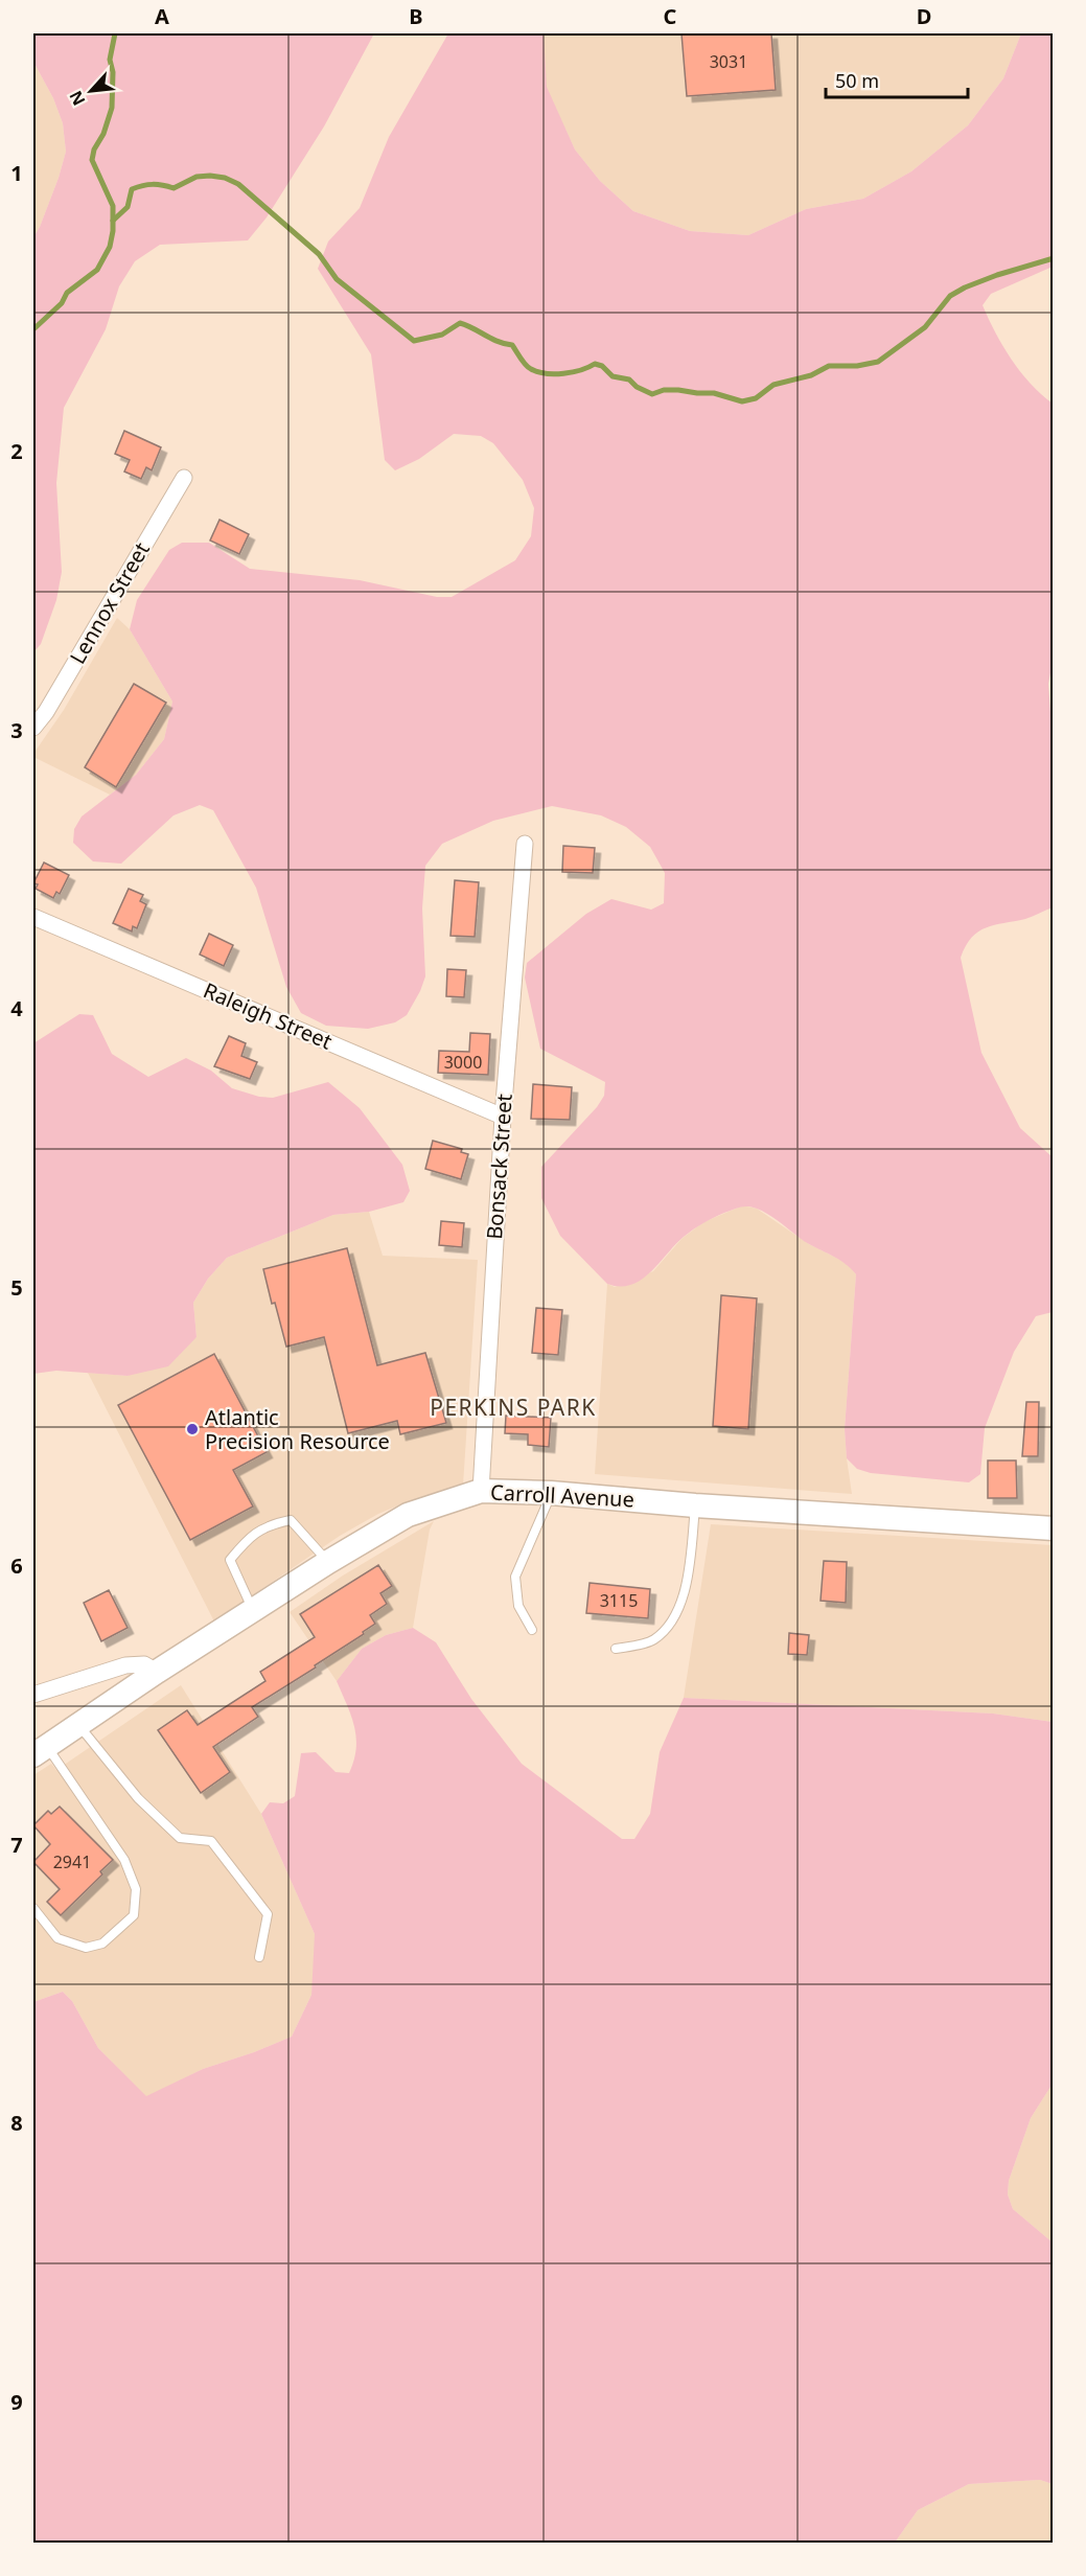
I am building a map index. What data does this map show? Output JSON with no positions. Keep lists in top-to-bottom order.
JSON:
{
  "streets": {
    "street": [
      "Lennox Street",
      "Raleigh Street",
      "Bonsack Street",
      "Carroll Avenue"
    ]
  },
  "crossings": [
    ["Raleigh Street", "Bonsack Street"],
    ["Bonsack Street", "Carroll Avenue"]
  ],
  "districts": ["PERKINS PARK"],
  "places": ["Atlantic Precision Resource"],
  "house_numbers": [
    "3031",
    "3000",
    "3115",
    "2941"
  ],
  "scale_bar": "50 m",
  "north": "bottom left",
  "grid": {
    "columns": [
      "A",
      "B",
      "C",
      "D"
    ],
    "rows": [
      "1",
      "2",
      "3",
      "4",
      "5",
      "6",
      "7",
      "8",
      "9"
    ]
  }
}
